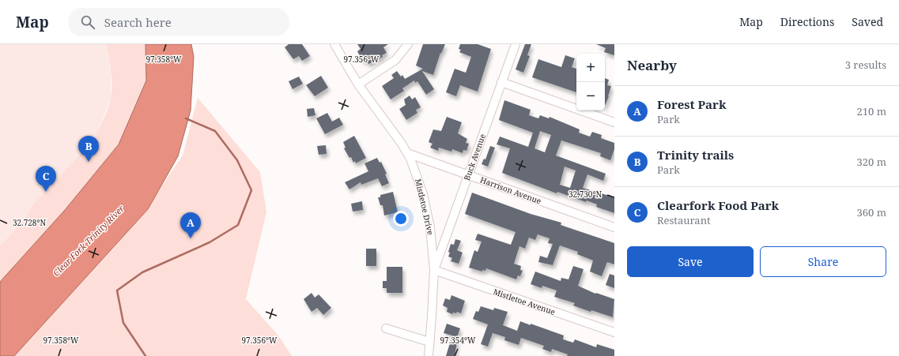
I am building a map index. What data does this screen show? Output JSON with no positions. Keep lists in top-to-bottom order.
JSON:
{
  "streets": {
    "street": [
      "Buck Avenue",
      "Harrison Avenue",
      "Mistletoe Drive",
      "Mistletoe Avenue"
    ]
  },
  "crossings": [
    ["Buck Avenue", "Harrison Avenue"],
    ["Buck Avenue", "Mistletoe Drive"],
    ["Buck Avenue", "Mistletoe Avenue"],
    ["Harrison Avenue", "Mistletoe Drive"],
    ["Mistletoe Drive", "Mistletoe Avenue"]
  ],
  "water": ["Clear Fork Trinity River"],
  "page": {
    "header": "Map",
    "search": "Search here",
    "nav": ["Map", "Directions", "Saved"],
    "heading": ["Nearby", "3 results"],
    "map_buttons": ["+", "−"],
    "list": [
      {
        "mark": "A",
        "name": "Forest Park",
        "note": "Park",
        "value": "210 m"
      },
      {
        "mark": "B",
        "name": "Trinity trails",
        "note": "Park",
        "value": "320 m"
      },
      {
        "mark": "C",
        "name": "Clearfork Food Park",
        "note": "Restaurant",
        "value": "360 m"
      }
    ],
    "pins": ["B", "C", "A"],
    "buttons": ["Save", "Share"]
  },
  "coordinates": [
    "97.358°W",
    "97.356°W",
    "32.730°N",
    "32.728°N",
    "97.354°W"
  ]
}
